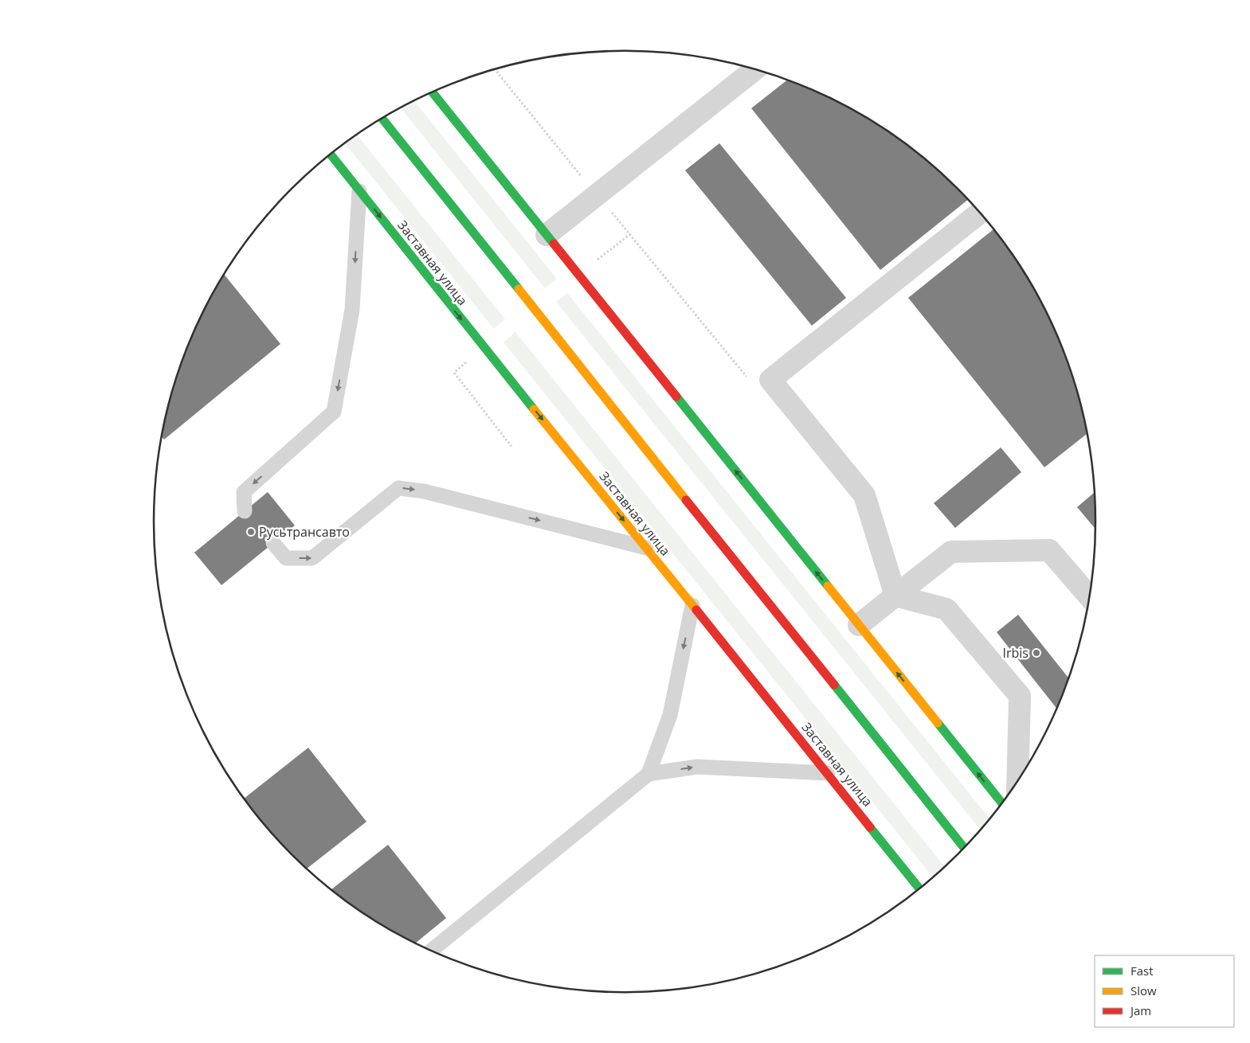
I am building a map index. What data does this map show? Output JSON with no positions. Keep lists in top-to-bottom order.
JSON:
{
  "streets": {
    "main road": ["Заставная улица"]
  },
  "places": ["Русьтрансавто", "Irbis"],
  "legend": ["Fast", "Slow", "Jam"]
}
